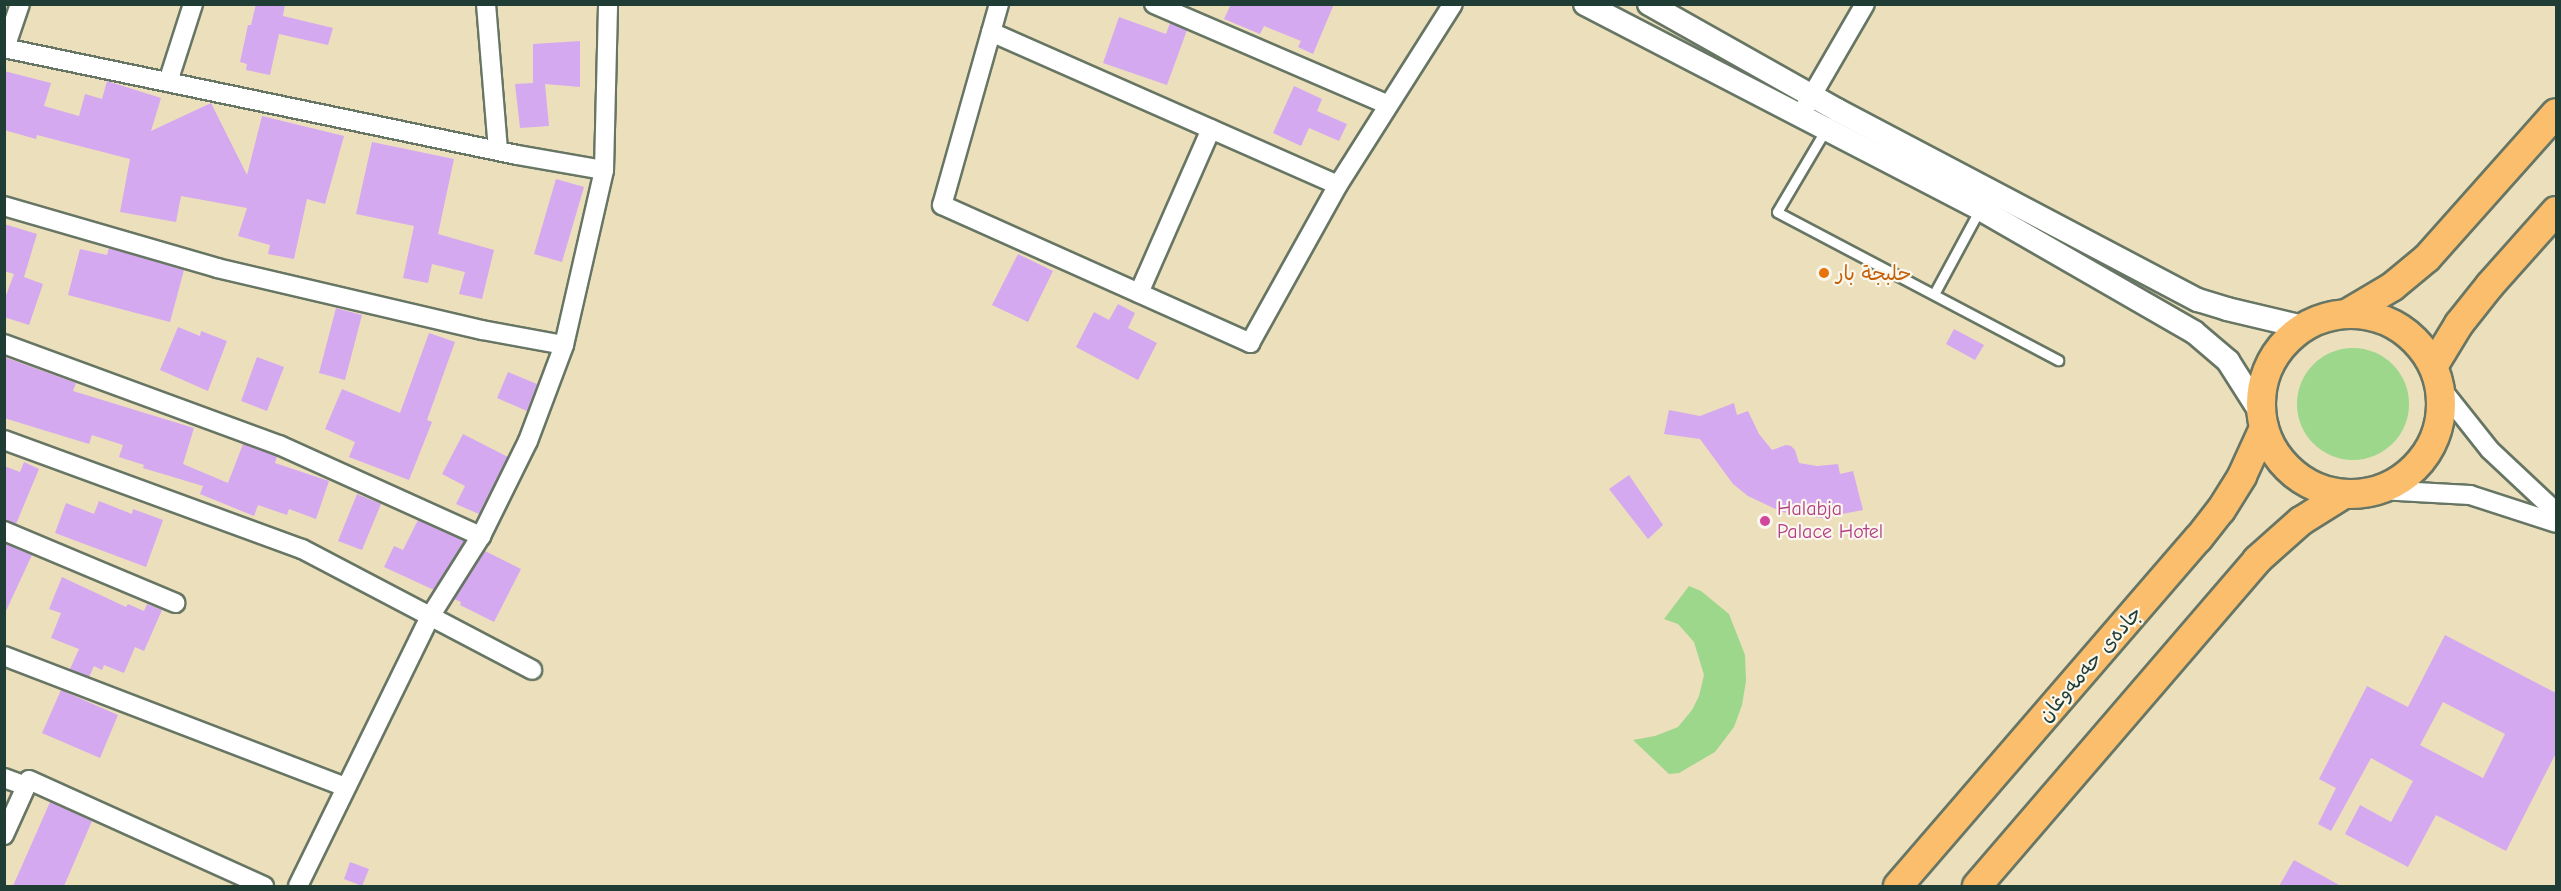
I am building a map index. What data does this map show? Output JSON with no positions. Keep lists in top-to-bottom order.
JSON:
{
  "streets": {
    "main road": ["جادەی حەمەوغان"]
  },
  "places": ["حلبجة بار", "Halabja Palace Hotel"]
}
